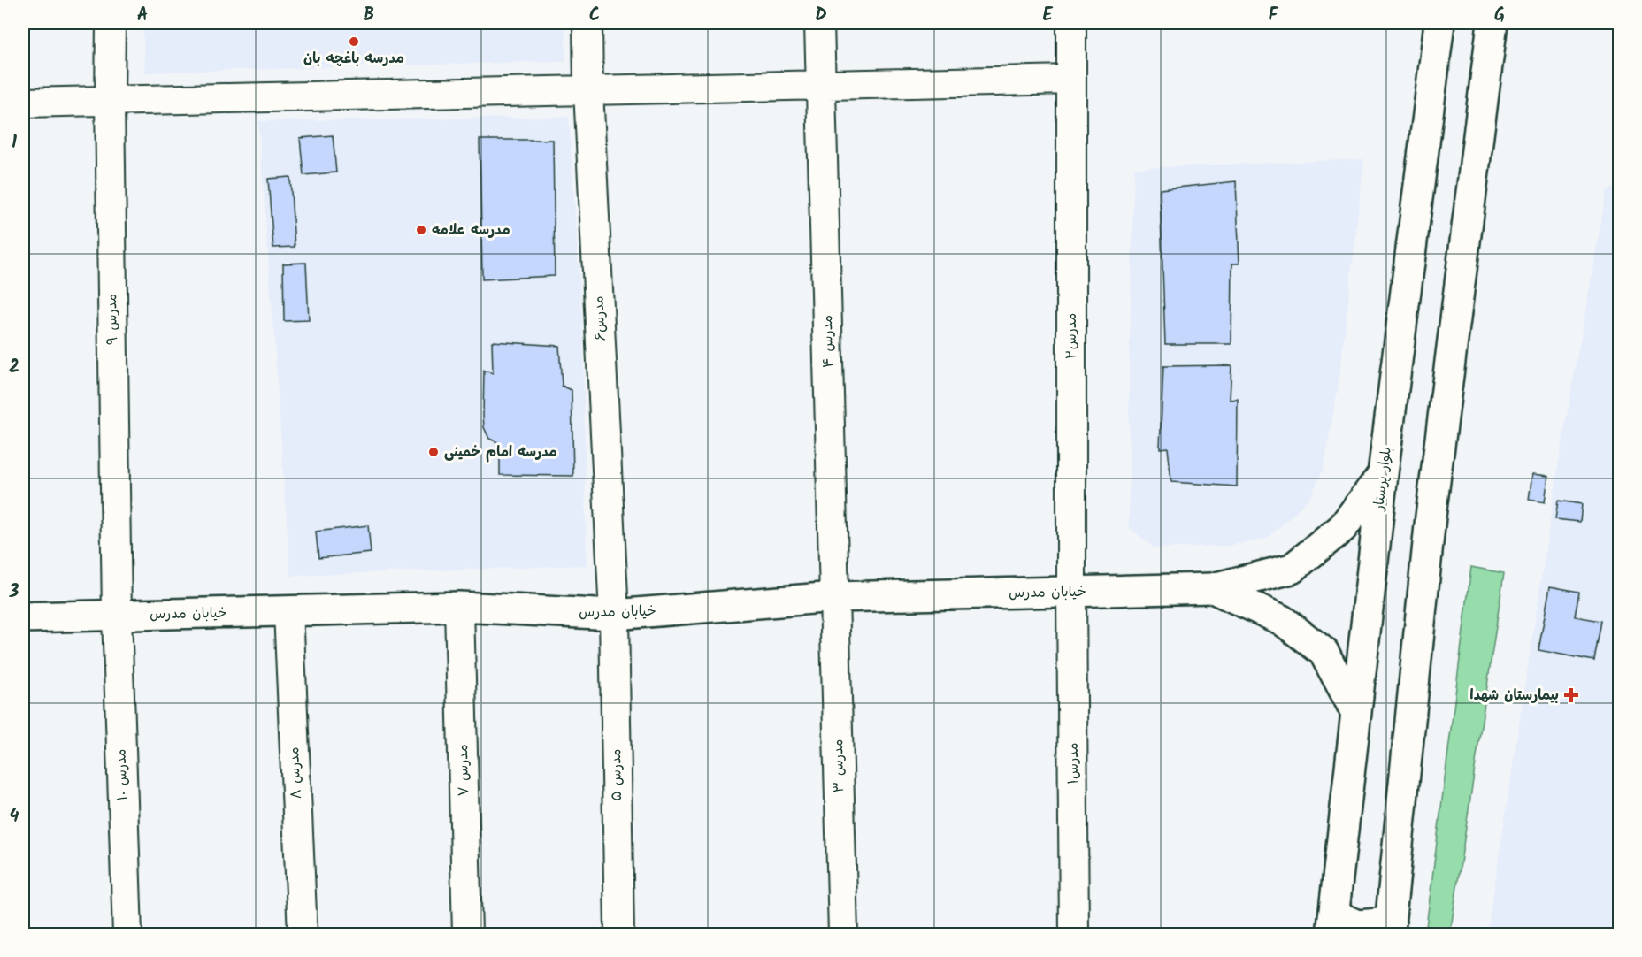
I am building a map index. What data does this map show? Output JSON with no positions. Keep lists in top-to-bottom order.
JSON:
{
  "streets": {
    "main road": ["بلوار پرستار", "خیابان مدرس"],
    "street": [
      "مدرس۶",
      "مدرس ۹",
      "مدرس۲",
      "مدرس ۴",
      "مدرس۱",
      "مدرس ۳",
      "مدرس ۷",
      "مدرس ۸",
      "مدرس ۱۰",
      "مدرس ۵"
    ]
  },
  "crossings": [
    ["مدرس۶", "خیابان مدرس"],
    ["مدرس۶", "مدرس ۵"],
    ["مدرس ۹", "خیابان مدرس"],
    ["مدرس ۹", "مدرس ۱۰"],
    ["مدرس۲", "خیابان مدرس"],
    ["مدرس۲", "مدرس۱"],
    ["مدرس ۴", "خیابان مدرس"],
    ["مدرس ۴", "مدرس ۳"],
    ["خیابان مدرس", "مدرس۱"],
    ["خیابان مدرس", "مدرس ۳"],
    ["خیابان مدرس", "مدرس ۷"],
    ["خیابان مدرس", "مدرس ۸"],
    ["خیابان مدرس", "مدرس ۱۰"],
    ["خیابان مدرس", "مدرس ۵"]
  ],
  "places": {
    "other": ["مدرسه باغچه بان", "مدرسه علامه", "مدرسه امام خمینی"],
    "health": ["بیمارستان شهدا"]
  },
  "grid": {
    "columns": [
      "A",
      "B",
      "C",
      "D",
      "E",
      "F",
      "G"
    ],
    "rows": [
      "1",
      "2",
      "3",
      "4"
    ]
  }
}
